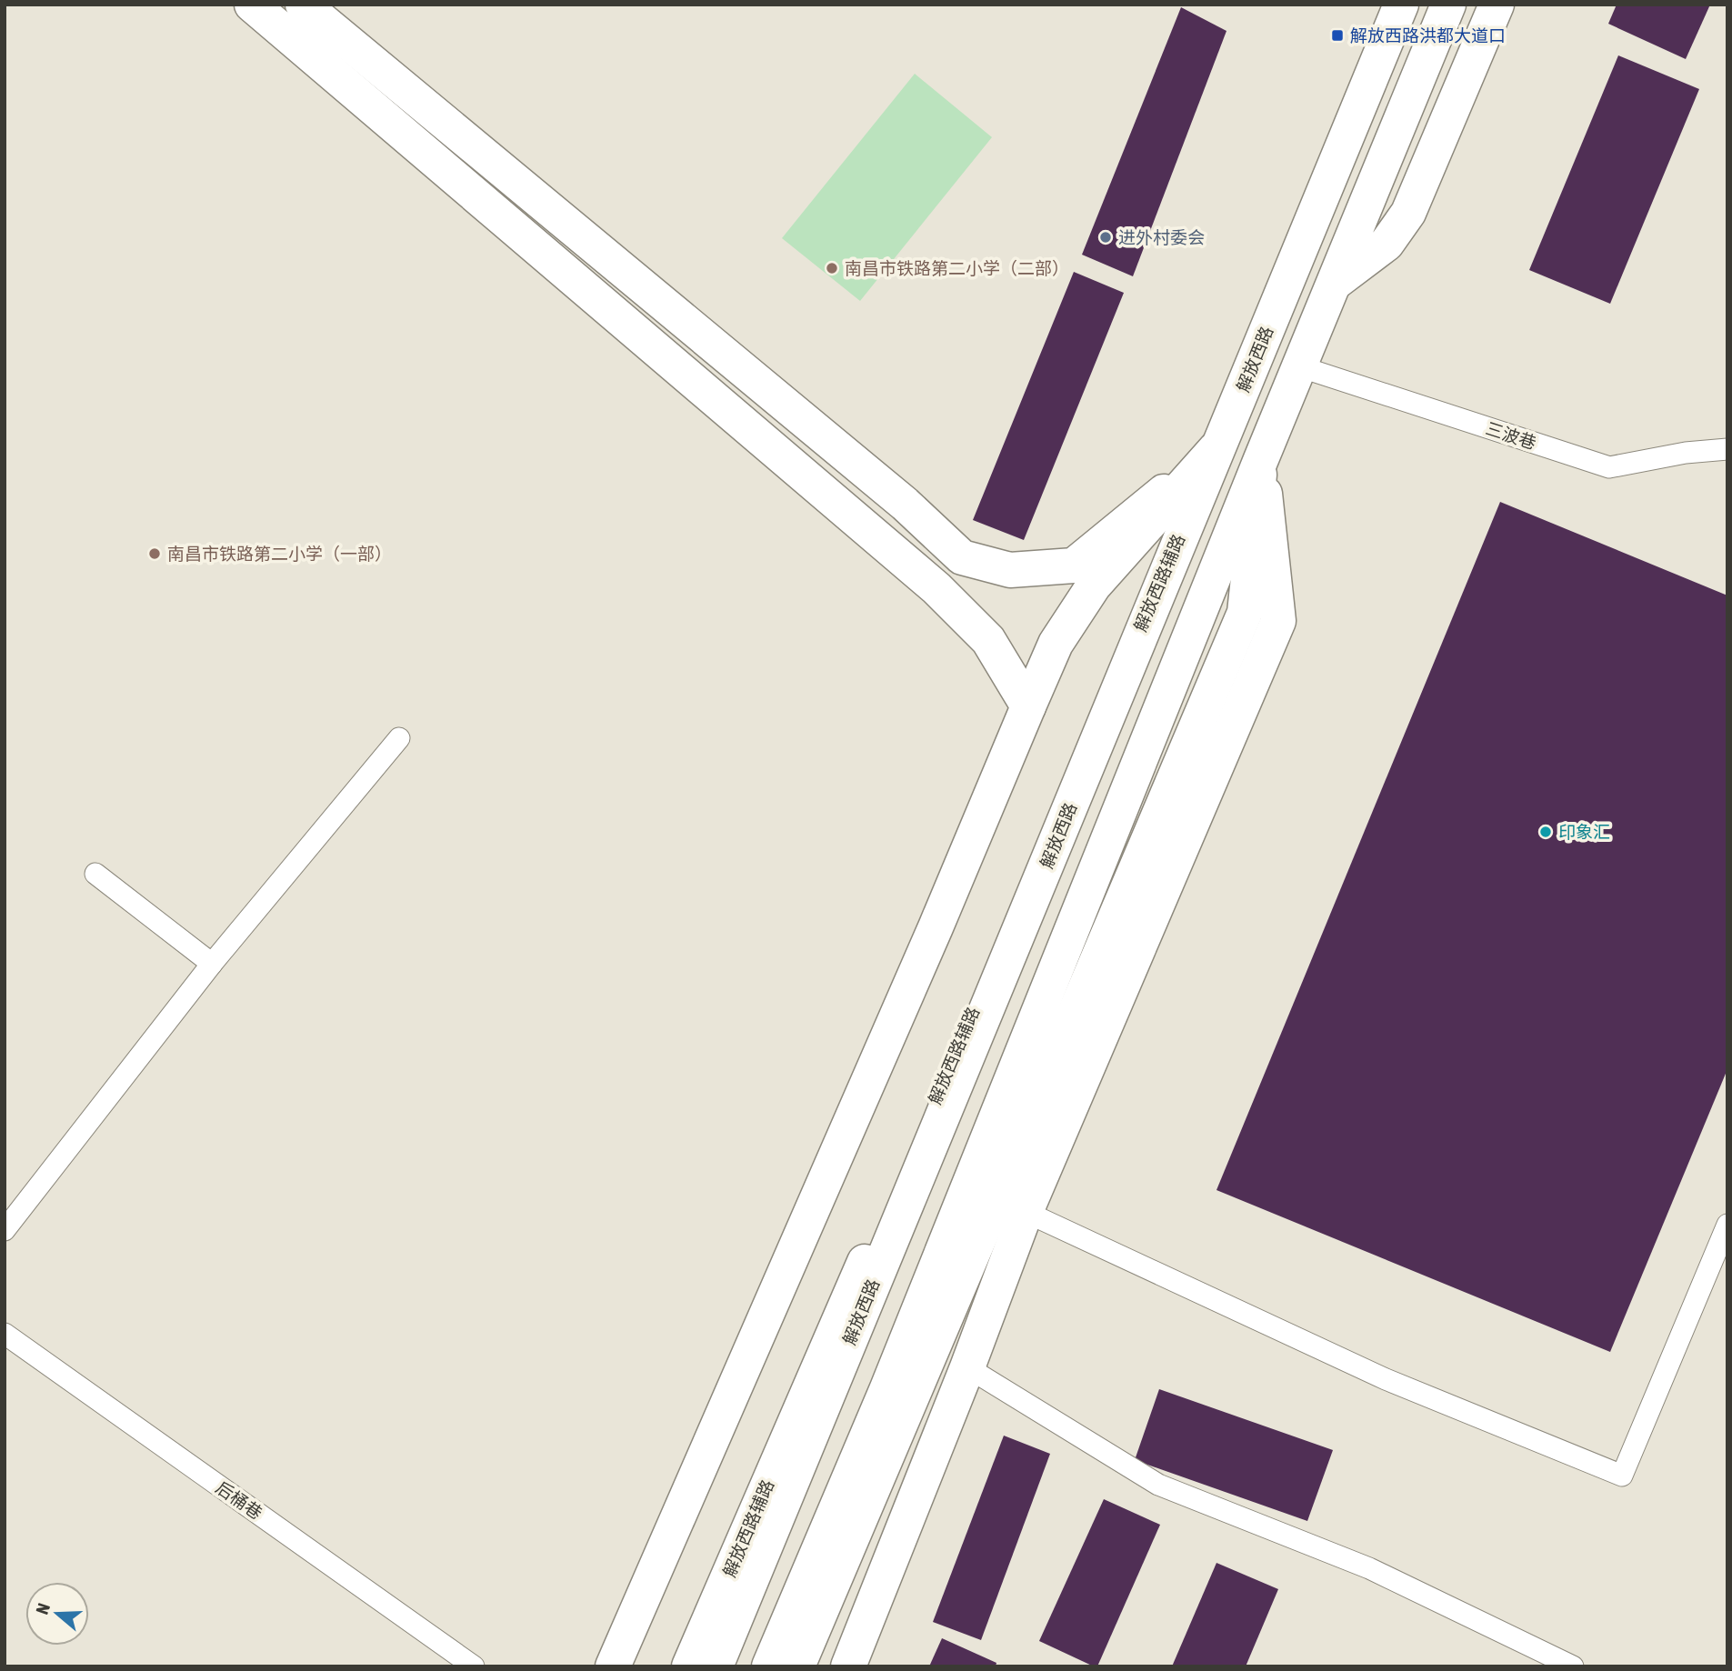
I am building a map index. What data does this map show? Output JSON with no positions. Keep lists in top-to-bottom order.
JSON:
{
  "streets": {
    "main road": ["解放西路", "解放西路辅路"],
    "lane": ["三波巷", "后桶巷"]
  },
  "crossings": [
    ["解放西路", "解放西路辅路"]
  ],
  "places": {
    "transit": ["解放西路洪都大道口"],
    "other": [
      "进外村委会",
      "南昌市铁路第二小学（二部）",
      "南昌市铁路第二小学（一部）",
      "印象汇"
    ]
  },
  "north": "left"
}
